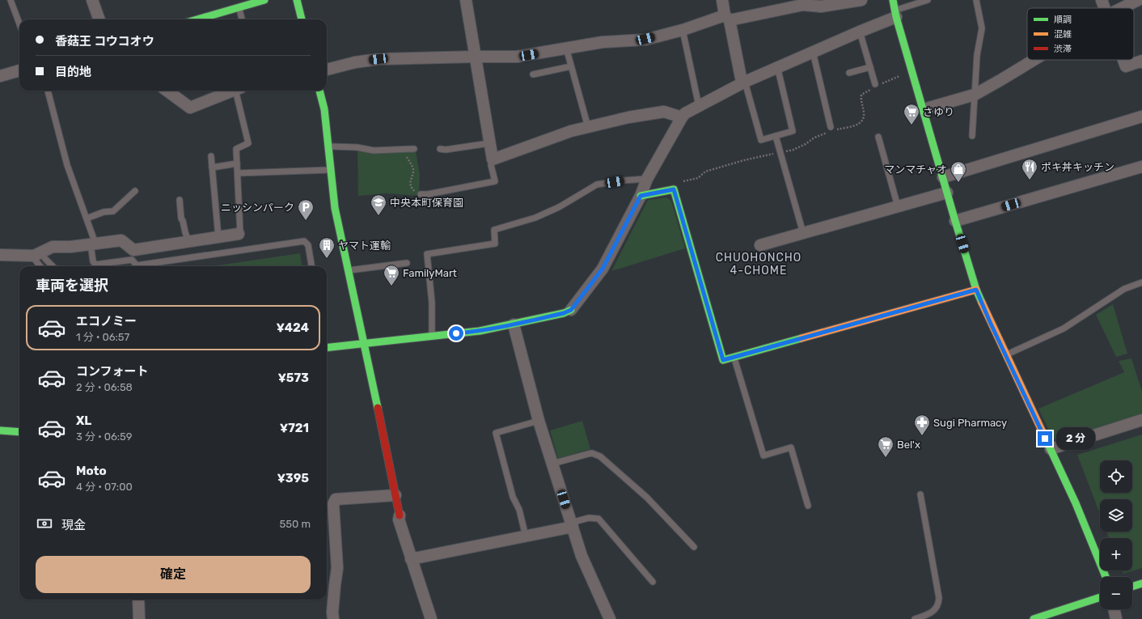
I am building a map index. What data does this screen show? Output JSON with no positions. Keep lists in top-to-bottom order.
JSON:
{
  "districts": ["CHUOHONCHO 4-CHOME"],
  "places": {
    "supermarket": ["さゆり", "FamilyMart", "Bel'x"],
    "restaurant": ["ポキ丼キッチン"],
    "shop": ["マンマチャオ"],
    "school or university": ["中央本町保育園"],
    "parking": ["ニッシンパーク"],
    "building": ["ヤマト運輸"],
    "pharmacy": ["Sugi Pharmacy"]
  },
  "legend": ["順調", "混雑", "渋滞"],
  "page": {
    "banner": ["香菇王 コウコオウ", "目的地"],
    "heading": "車両を選択",
    "list": [
      {
        "name": "エコノミー",
        "note": "1 分 · 06:57",
        "value": "¥424"
      },
      {
        "name": "コンフォート",
        "note": "2 分 · 06:58",
        "value": "¥573"
      },
      {
        "name": "XL",
        "note": "3 分 · 06:59",
        "value": "¥721"
      },
      {
        "name": "Moto",
        "note": "4 分 · 07:00",
        "value": "¥395"
      }
    ],
    "bubble": "2 分",
    "map_buttons": ["+", "−"],
    "pay": ["現金", "550 m"],
    "buttons": "確定"
  }
}
